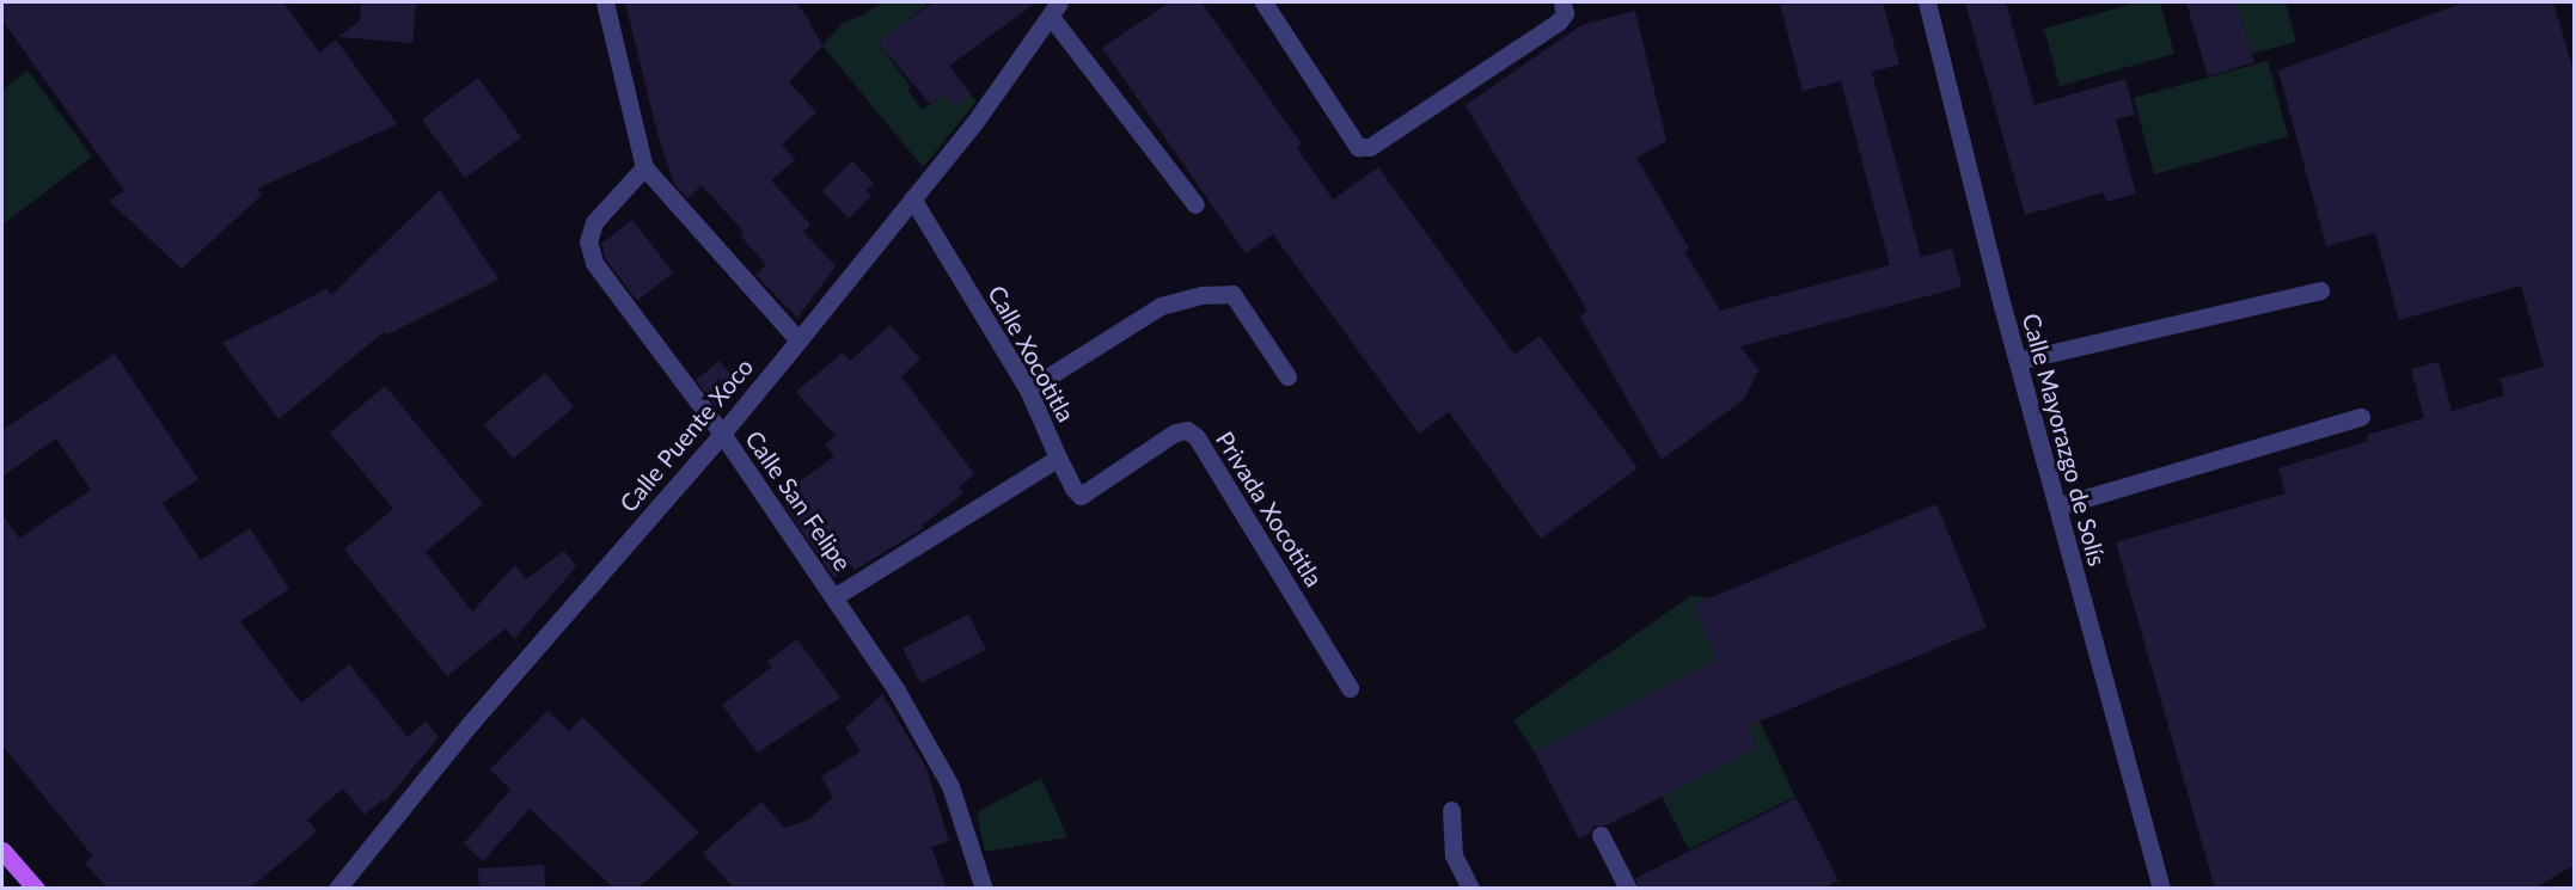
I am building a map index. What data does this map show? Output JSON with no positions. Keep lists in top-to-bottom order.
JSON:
{
  "streets": {
    "street": [
      "Calle Xocotitla",
      "Calle Puente Xoco",
      "Calle Mayorazgo de Solís",
      "Calle San Felipe",
      "Privada Xocotitla"
    ]
  },
  "crossings": [
    ["Calle Xocotitla", "Calle Puente Xoco"],
    ["Calle Xocotitla", "Calle San Felipe"],
    ["Calle Xocotitla", "Privada Xocotitla"],
    ["Calle Puente Xoco", "Calle San Felipe"]
  ]
}
